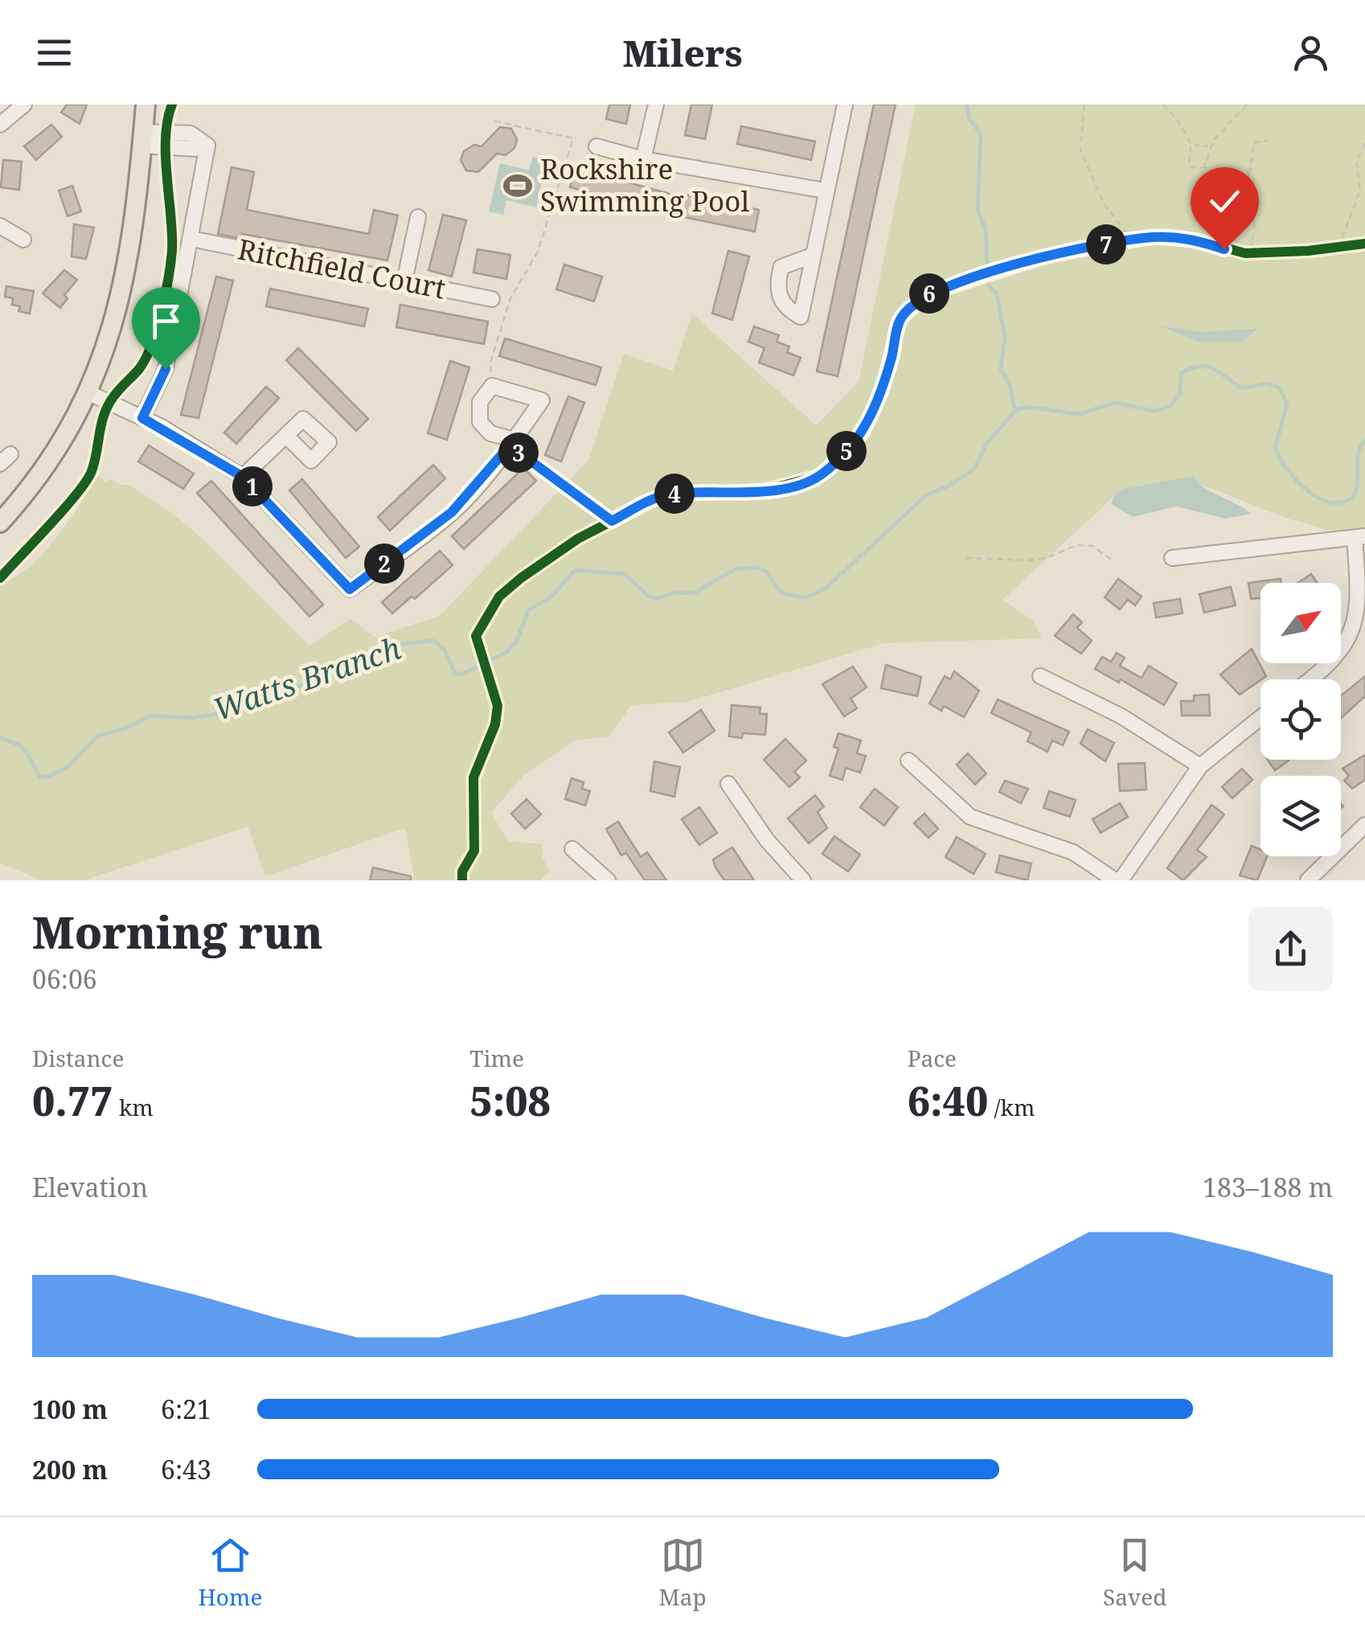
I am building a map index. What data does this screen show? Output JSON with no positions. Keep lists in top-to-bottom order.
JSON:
{
  "streets": {
    "street": ["Ritchfield Court"]
  },
  "water": ["Watts Branch"],
  "places": {
    "sports": ["Rockshire Swimming Pool"]
  },
  "north": "top right",
  "page": {
    "header": "Milers",
    "pins": [
      "7",
      "6",
      "5",
      "3",
      "1",
      "4",
      "2"
    ],
    "heading": ["Morning run", "06:06"],
    "stats": [
      ["Distance", "0.77 km"],
      ["Time", "5:08"],
      ["Pace", "6:40 /km"]
    ],
    "chart": ["Elevation", "183–188 m"],
    "list": [
      {
        "name": "100 m",
        "note": "6:21"
      },
      {
        "name": "200 m",
        "note": "6:43"
      }
    ],
    "tabs": ["Home", "Map", "Saved"]
  }
}
